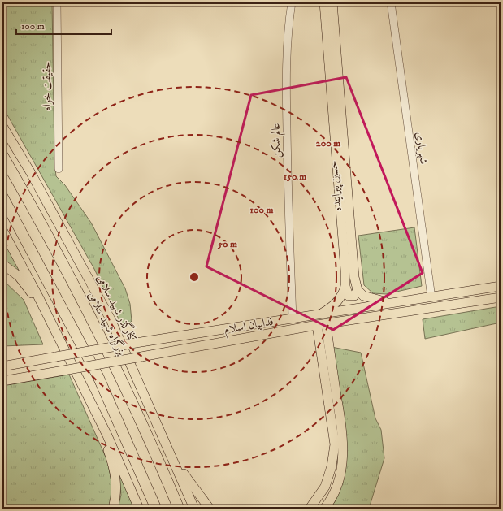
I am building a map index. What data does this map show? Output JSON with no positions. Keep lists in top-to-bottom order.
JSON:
{
  "streets": {
    "highway": ["بزرگراه شهید سلامی"],
    "main road": ["حسین پیراینده", "کنارگذر شهید سلامی", "فداییان اسلام"],
    "street": ["حقیقت خواه", "عالم شکن", "شهریاری"]
  },
  "crossings": [
    ["عالم شکن", "فداییان اسلام"],
    ["شهریاری", "فداییان اسلام"]
  ],
  "scale_bar": "100 m",
  "rings": [
    "200 m",
    "150 m",
    "100 m",
    "50 m"
  ]
}
